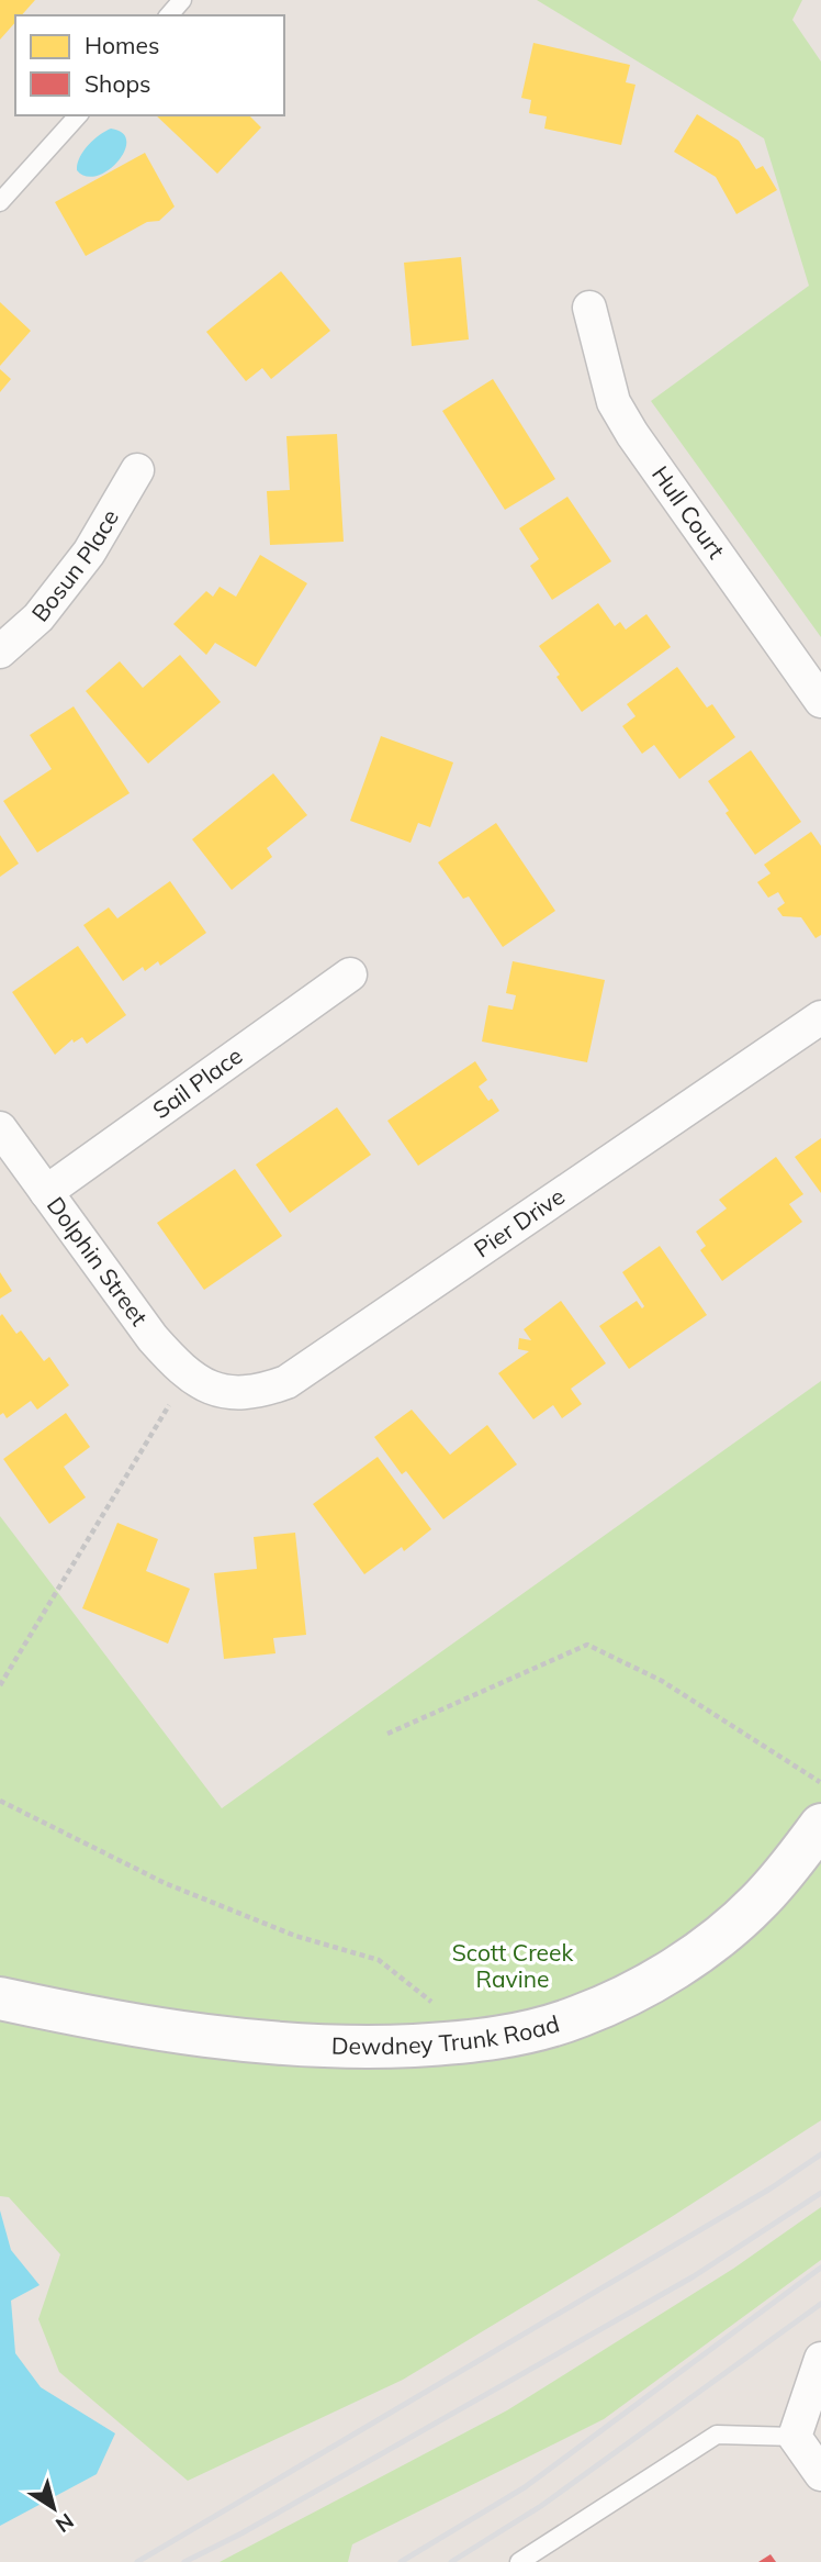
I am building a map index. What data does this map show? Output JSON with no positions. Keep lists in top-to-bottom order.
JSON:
{
  "streets": {
    "main road": ["Dewdney Trunk Road"],
    "street": [
      "Hull Court",
      "Bosun Place",
      "Sail Place",
      "Pier Drive",
      "Dolphin Street"
    ]
  },
  "crossings": [
    ["Sail Place", "Dolphin Street"],
    ["Pier Drive", "Dolphin Street"]
  ],
  "parks": ["Scott Creek Ravine"],
  "legend": ["Homes", "Shops"],
  "north": "bottom right"
}
